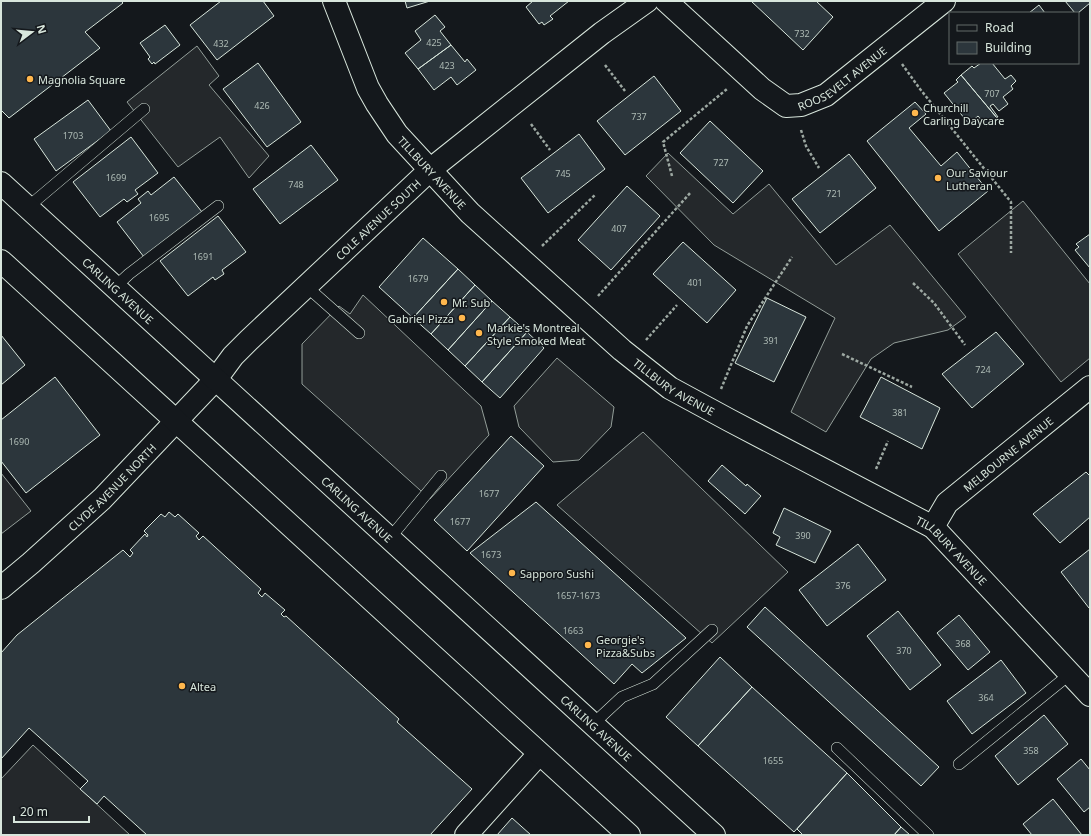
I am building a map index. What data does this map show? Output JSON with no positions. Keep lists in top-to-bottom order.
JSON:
{
  "streets": {
    "street": [
      "ROOSEVELT AVENUE",
      "TILLBURY AVENUE",
      "COLE AVENUE SOUTH",
      "CARLING AVENUE",
      "MELBOURNE AVENUE",
      "CLYDE AVENUE NORTH"
    ]
  },
  "crossings": [
    ["TILLBURY AVENUE", "COLE AVENUE SOUTH"],
    ["TILLBURY AVENUE", "MELBOURNE AVENUE"],
    ["COLE AVENUE SOUTH", "CARLING AVENUE"],
    ["COLE AVENUE SOUTH", "CLYDE AVENUE NORTH"],
    ["CARLING AVENUE", "CLYDE AVENUE NORTH"]
  ],
  "places": [
    "Magnolia Square",
    "Churchill Carling Daycare",
    "Our Saviour Lutheran",
    "Mr. Sub",
    "Gabriel Pizza",
    "Markie's Montreal Style Smoked Meat",
    "Sapporo Sushi",
    "Georgie's Pizza&Subs",
    "Altea"
  ],
  "house_numbers": [
    "732",
    "425",
    "432",
    "423",
    "707",
    "426",
    "737",
    "1703",
    "727",
    "745",
    "1699",
    "748",
    "721",
    "1695",
    "407",
    "1691",
    "1679",
    "401",
    "391",
    "724",
    "381",
    "1690",
    "1677",
    "1677",
    "390",
    "1673",
    "376",
    "1657-1673",
    "1663",
    "368",
    "370",
    "364",
    "358",
    "1655"
  ],
  "legend": ["Road", "Building"],
  "scale_bar": "20 m",
  "north": "right"
}
